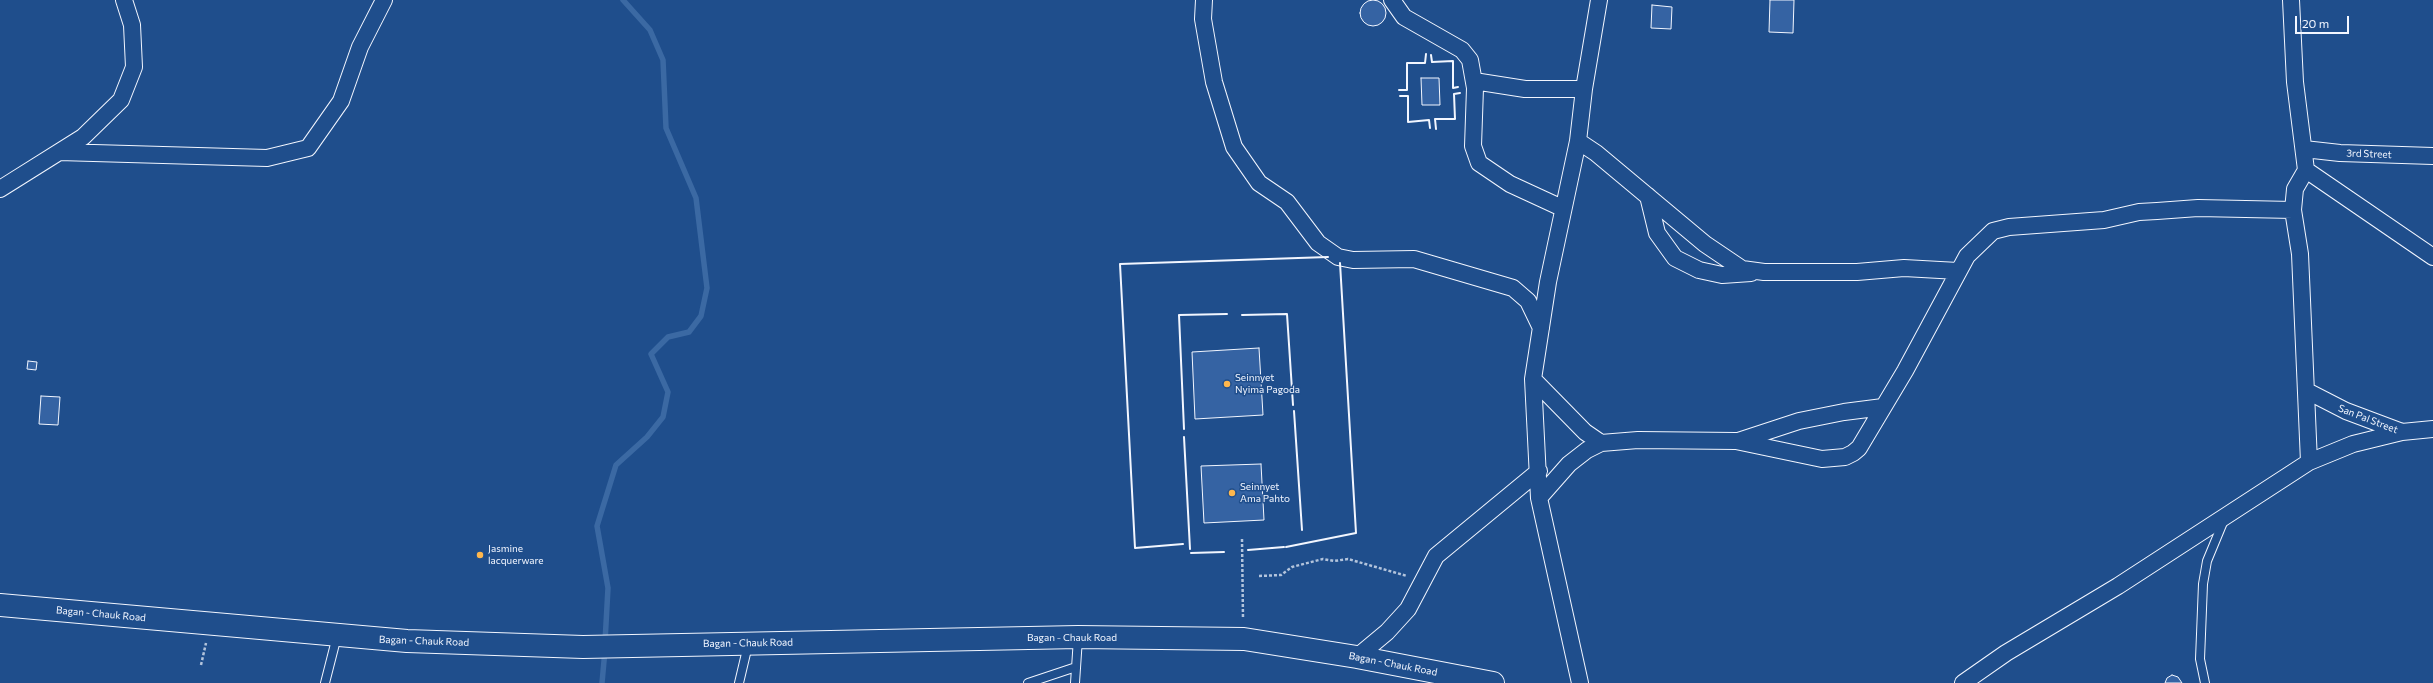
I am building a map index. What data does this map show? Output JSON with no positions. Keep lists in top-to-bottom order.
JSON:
{
  "streets": {
    "main road": ["Bagan - Chauk Road"],
    "street": ["3rd Street", "San Pal Street"]
  },
  "places": ["Seinnyet Nyima Pagoda", "Seinnyet Ama Pahto", "Jasmine lacquerware"],
  "scale_bar": "20 m"
}
